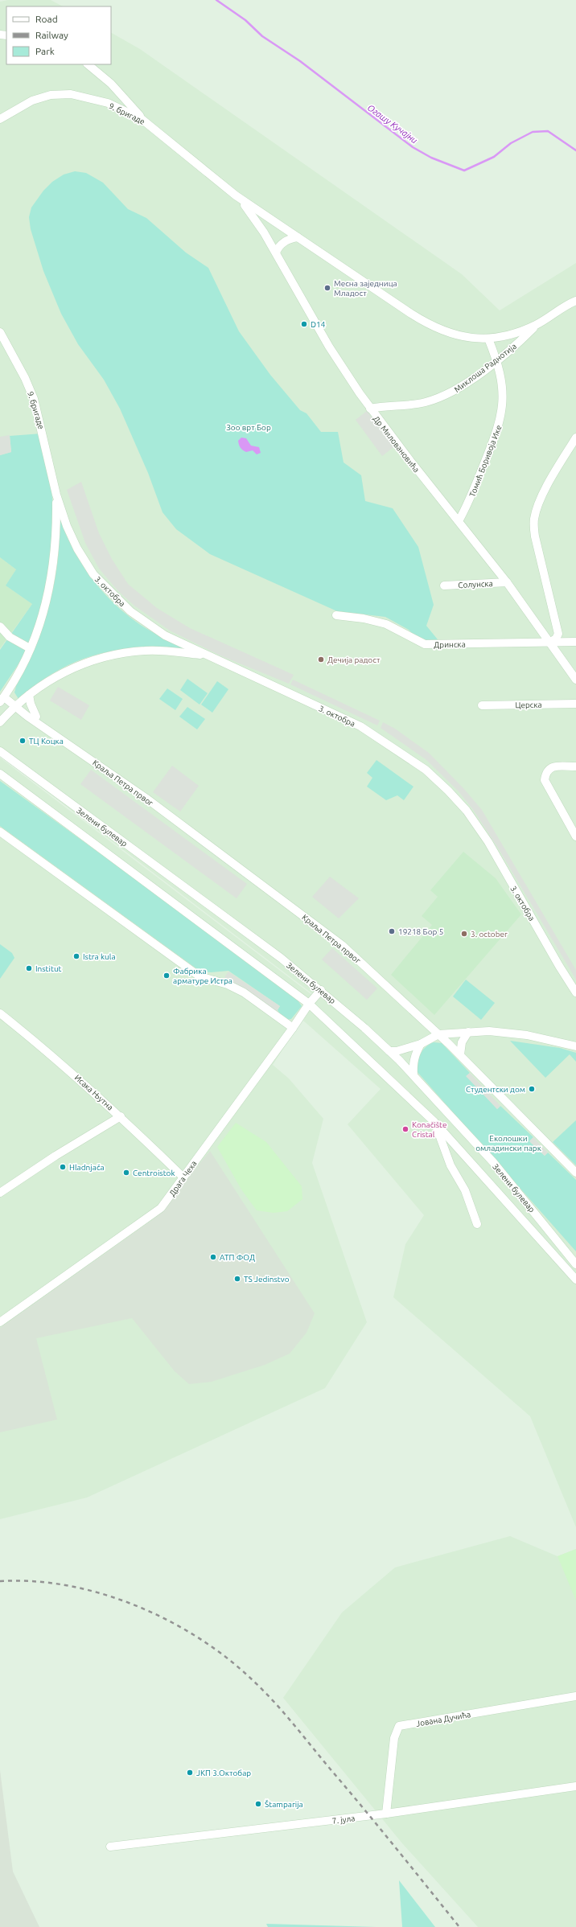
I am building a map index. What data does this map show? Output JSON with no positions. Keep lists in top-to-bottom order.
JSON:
{
  "streets": {
    "street": [
      "9. бригаде",
      "Миклоша Раднотија",
      "Др Миловановића",
      "Томић Боривоја Ике",
      "Солунска",
      "3. октобра",
      "Дринска",
      "Церска",
      "Краља Петра првог",
      "Зелени булевар",
      "Исака Њутна",
      "Драга Чеха",
      "Јована Дучића",
      "7. јула"
    ]
  },
  "crossings": [
    ["9. бригаде", "Др Миловановића"],
    ["9. бригаде", "3. октобра"],
    ["Миклоша Раднотија", "Др Миловановића"],
    ["Миклоша Раднотија", "Томић Боривоја Ике"],
    ["Др Миловановића", "Томић Боривоја Ике"],
    ["Др Миловановића", "Солунска"],
    ["Др Миловановића", "Дринска"],
    ["Зелени булевар", "Драга Чеха"],
    ["Исака Њутна", "Драга Чеха"],
    ["Јована Дучића", "7. јула"]
  ],
  "water": ["Огашу Кучајни"],
  "parks": ["Зоо врт Бор", "Еколошки омладински парк"],
  "places": [
    "Месна заједница Младост",
    "D14",
    "Дечија радост",
    "ТЦ Коцка",
    "19218 Бор 5",
    "3. october",
    "Istra kula",
    "Institut",
    "Фабрика арматуре Истра",
    "Студентски дом",
    "Konačište Cristal",
    "Hladnjača",
    "Centroistok",
    "АТП ФОД",
    "TS Jedinstvo",
    "ЈКП 3.Октобар",
    "Štamparija"
  ],
  "legend": ["Road", "Railway", "Park"]
}
